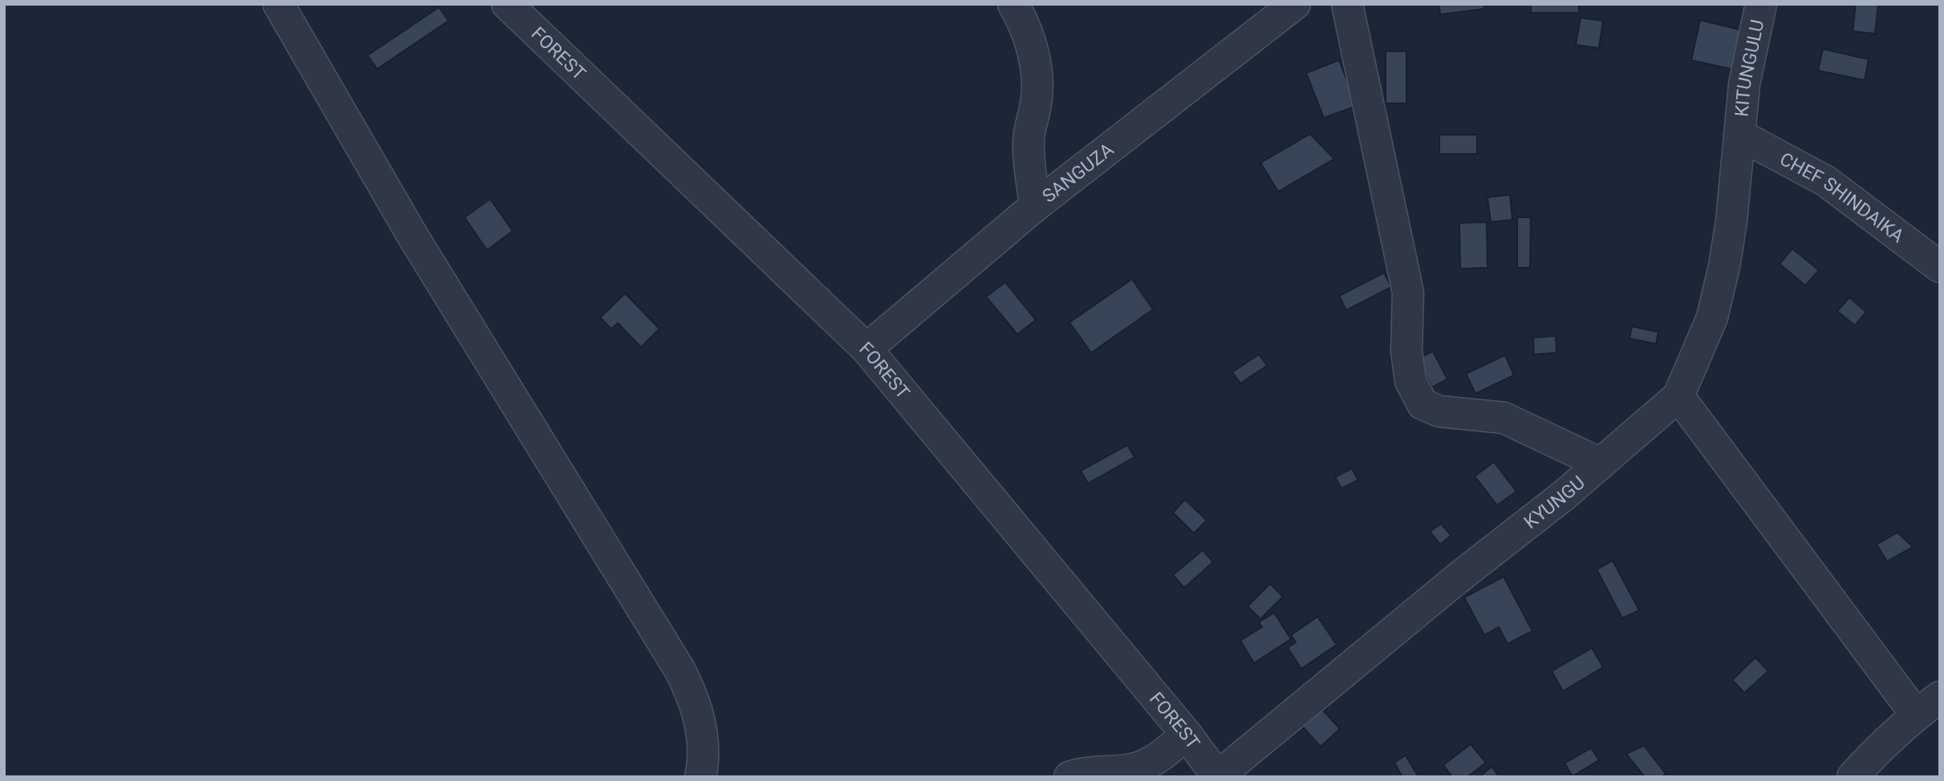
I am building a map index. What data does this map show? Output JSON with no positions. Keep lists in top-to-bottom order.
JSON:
{
  "streets": {
    "street": [
      "FOREST",
      "KITUNGULU",
      "SANGUZA",
      "CHEF SHINDAIKA",
      "KYUNGU"
    ]
  },
  "crossings": [
    ["FOREST", "SANGUZA"],
    ["FOREST", "KYUNGU"],
    ["KITUNGULU", "CHEF SHINDAIKA"],
    ["KITUNGULU", "KYUNGU"],
    ["CHEF SHINDAIKA", "KYUNGU"]
  ]
}
